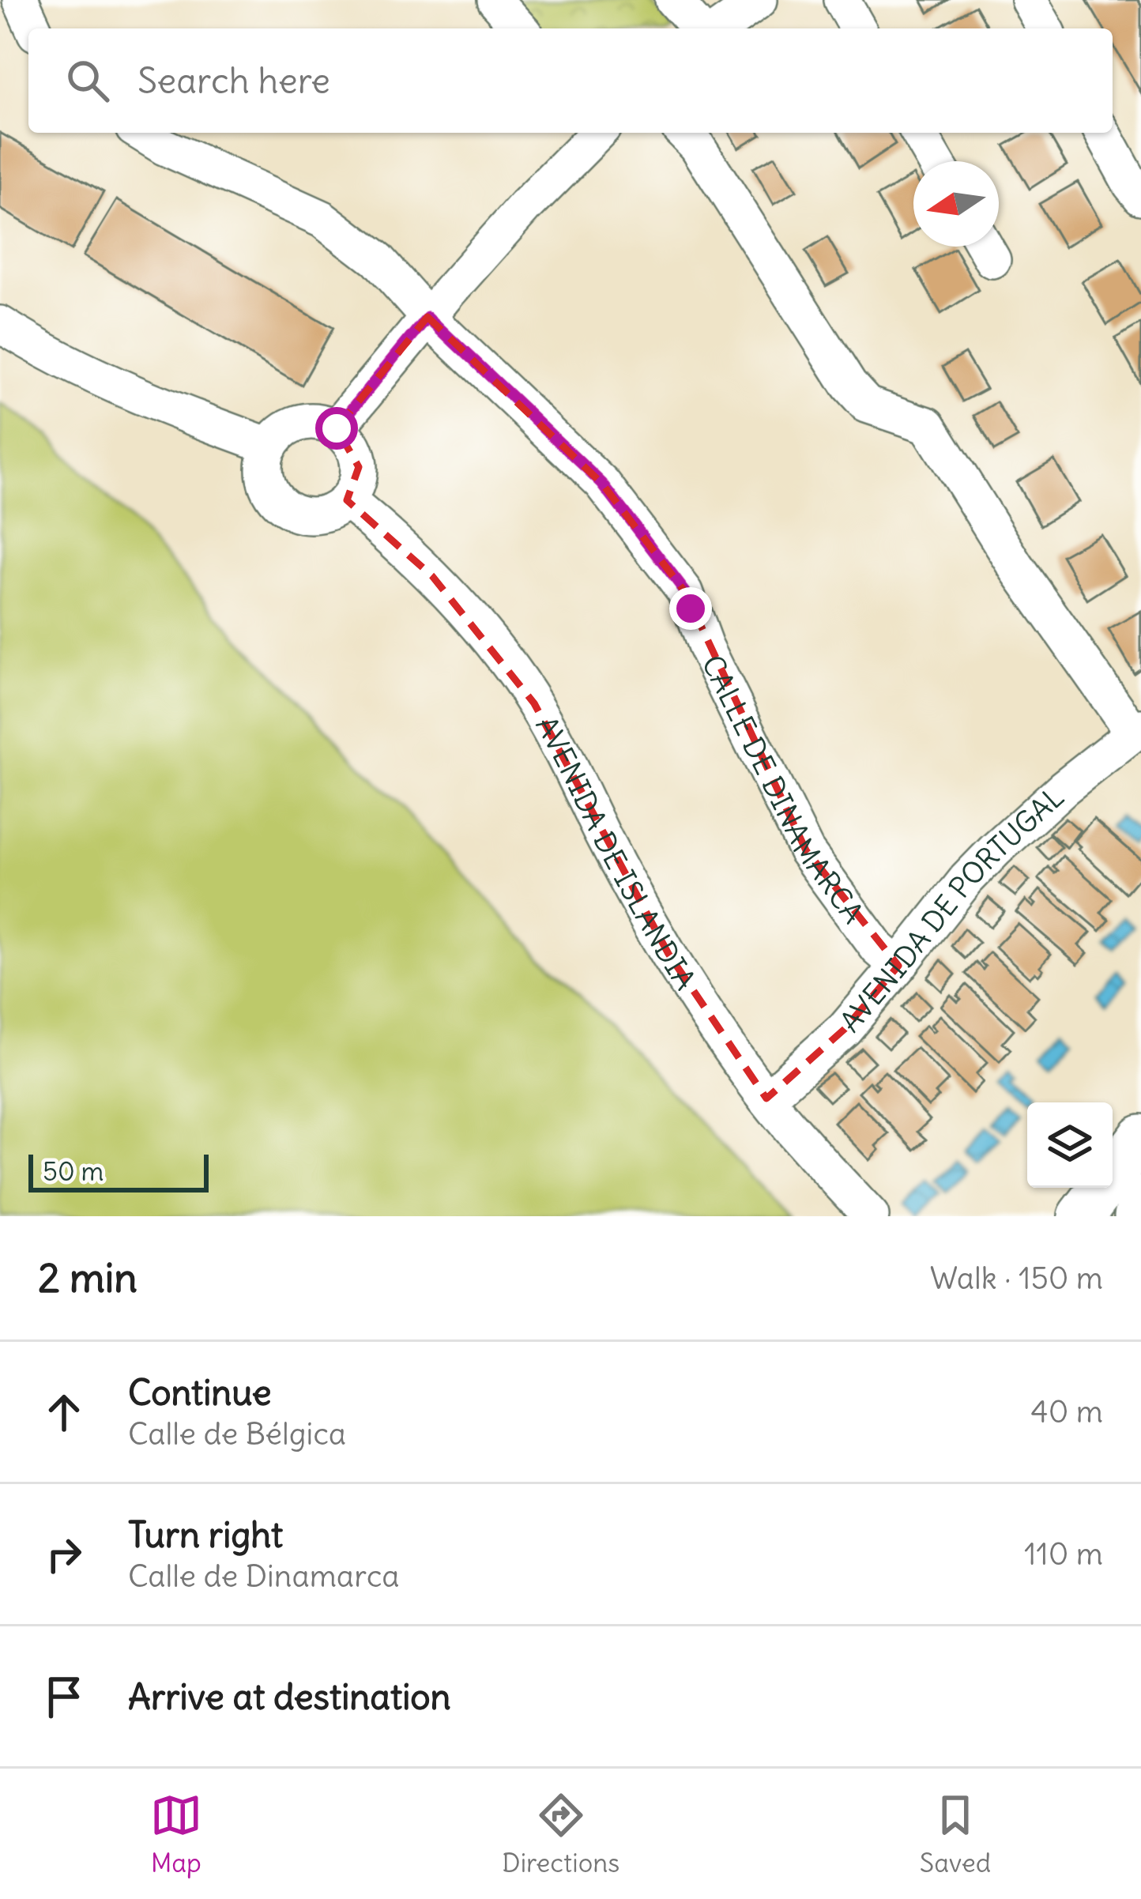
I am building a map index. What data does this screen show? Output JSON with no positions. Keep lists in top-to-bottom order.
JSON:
{
  "streets": {
    "street": ["CALLE DE DINAMARCA", "AVENIDA DE ISLANDIA", "AVENIDA DE PORTUGAL"]
  },
  "crossings": [
    ["CALLE DE DINAMARCA", "AVENIDA DE PORTUGAL"],
    ["AVENIDA DE ISLANDIA", "AVENIDA DE PORTUGAL"]
  ],
  "scale_bar": "50 m",
  "north": "left",
  "page": {
    "search": "Search here",
    "scale": "50 m",
    "heading": ["2 min", "Walk · 150 m"],
    "list": [
      ["Continue", "Calle de Bélgica", "40 m"],
      ["Turn right", "Calle de Dinamarca", "110 m"],
      "Arrive at destination"
    ],
    "nav": ["Map", "Directions", "Saved"]
  }
}
